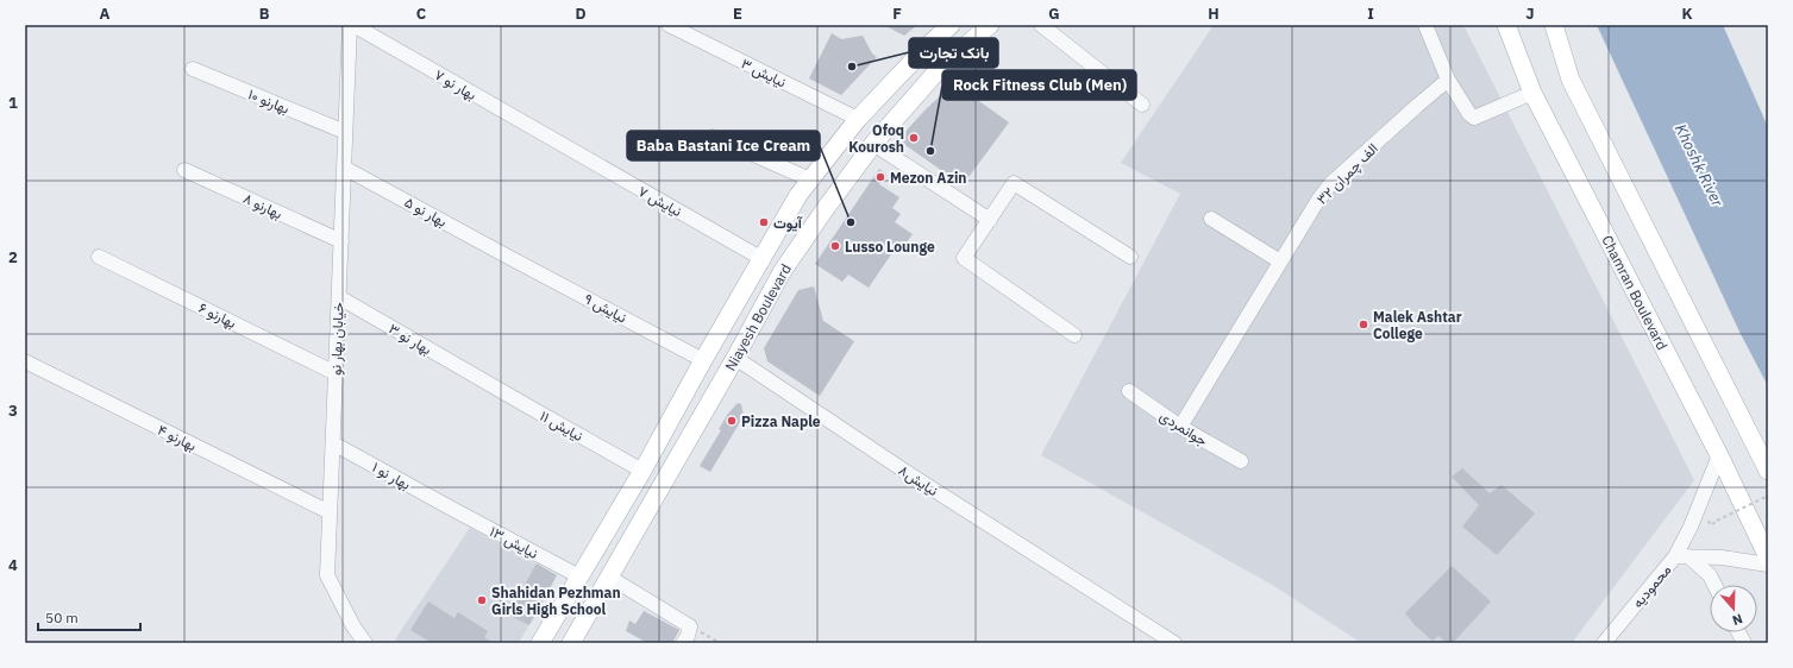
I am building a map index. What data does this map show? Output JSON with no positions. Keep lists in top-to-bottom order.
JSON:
{
  "streets": {
    "main road": ["Chamran Boulevard", "Niayesh Boulevard"],
    "street": [
      "نیایش ۳",
      "۷ بهار نو",
      "۱۰ بهارنو",
      "۳۲ الف چمران",
      "نیایش ۷",
      "۸ بهارنو",
      "۵ بهار نو",
      "نیایش ۹",
      "۶ بهارنو",
      "خیابان بهار نو",
      "۳ بهار نو",
      "نیایش ۱۱",
      "جوانمردی",
      "۴ بهارنو",
      "۱ بهار نو",
      "نیایش۸",
      "نیایش ۱۳",
      "محمودیه"
    ]
  },
  "crossings": [
    ["نیایش ۳", "Niayesh Boulevard"],
    ["۷ بهار نو", "نیایش ۷"],
    ["۷ بهار نو", "خیابان بهار نو"],
    ["۱۰ بهارنو", "خیابان بهار نو"],
    ["۳۲ الف چمران", "جوانمردی"],
    ["نیایش ۷", "Niayesh Boulevard"],
    ["۸ بهارنو", "خیابان بهار نو"],
    ["۵ بهار نو", "نیایش ۹"],
    ["۵ بهار نو", "خیابان بهار نو"],
    ["نیایش ۹", "Niayesh Boulevard"],
    ["۶ بهارنو", "خیابان بهار نو"],
    ["Niayesh Boulevard", "نیایش ۱۱"],
    ["Niayesh Boulevard", "نیایش۸"],
    ["Niayesh Boulevard", "نیایش ۱۳"],
    ["خیابان بهار نو", "۳ بهار نو"],
    ["خیابان بهار نو", "۴ بهارنو"],
    ["خیابان بهار نو", "۱ بهار نو"],
    ["۳ بهار نو", "نیایش ۱۱"],
    ["۱ بهار نو", "نیایش ۱۳"]
  ],
  "water": ["Khoshk River"],
  "places": [
    "بانک تجارت",
    "Ofoq Kourosh",
    "Rock Fitness Club (Men)",
    "Mezon Azin",
    "آیوت",
    "Baba Bastani Ice Cream",
    "Lusso Lounge",
    "Malek Ashtar College",
    "Pizza Naple",
    "Shahidan Pezhman Girls High School"
  ],
  "scale_bar": "50 m",
  "north": "bottom",
  "grid": {
    "columns": [
      "A",
      "B",
      "C",
      "D",
      "E",
      "F",
      "G",
      "H",
      "I",
      "J",
      "K"
    ],
    "rows": [
      "1",
      "2",
      "3",
      "4"
    ]
  }
}
